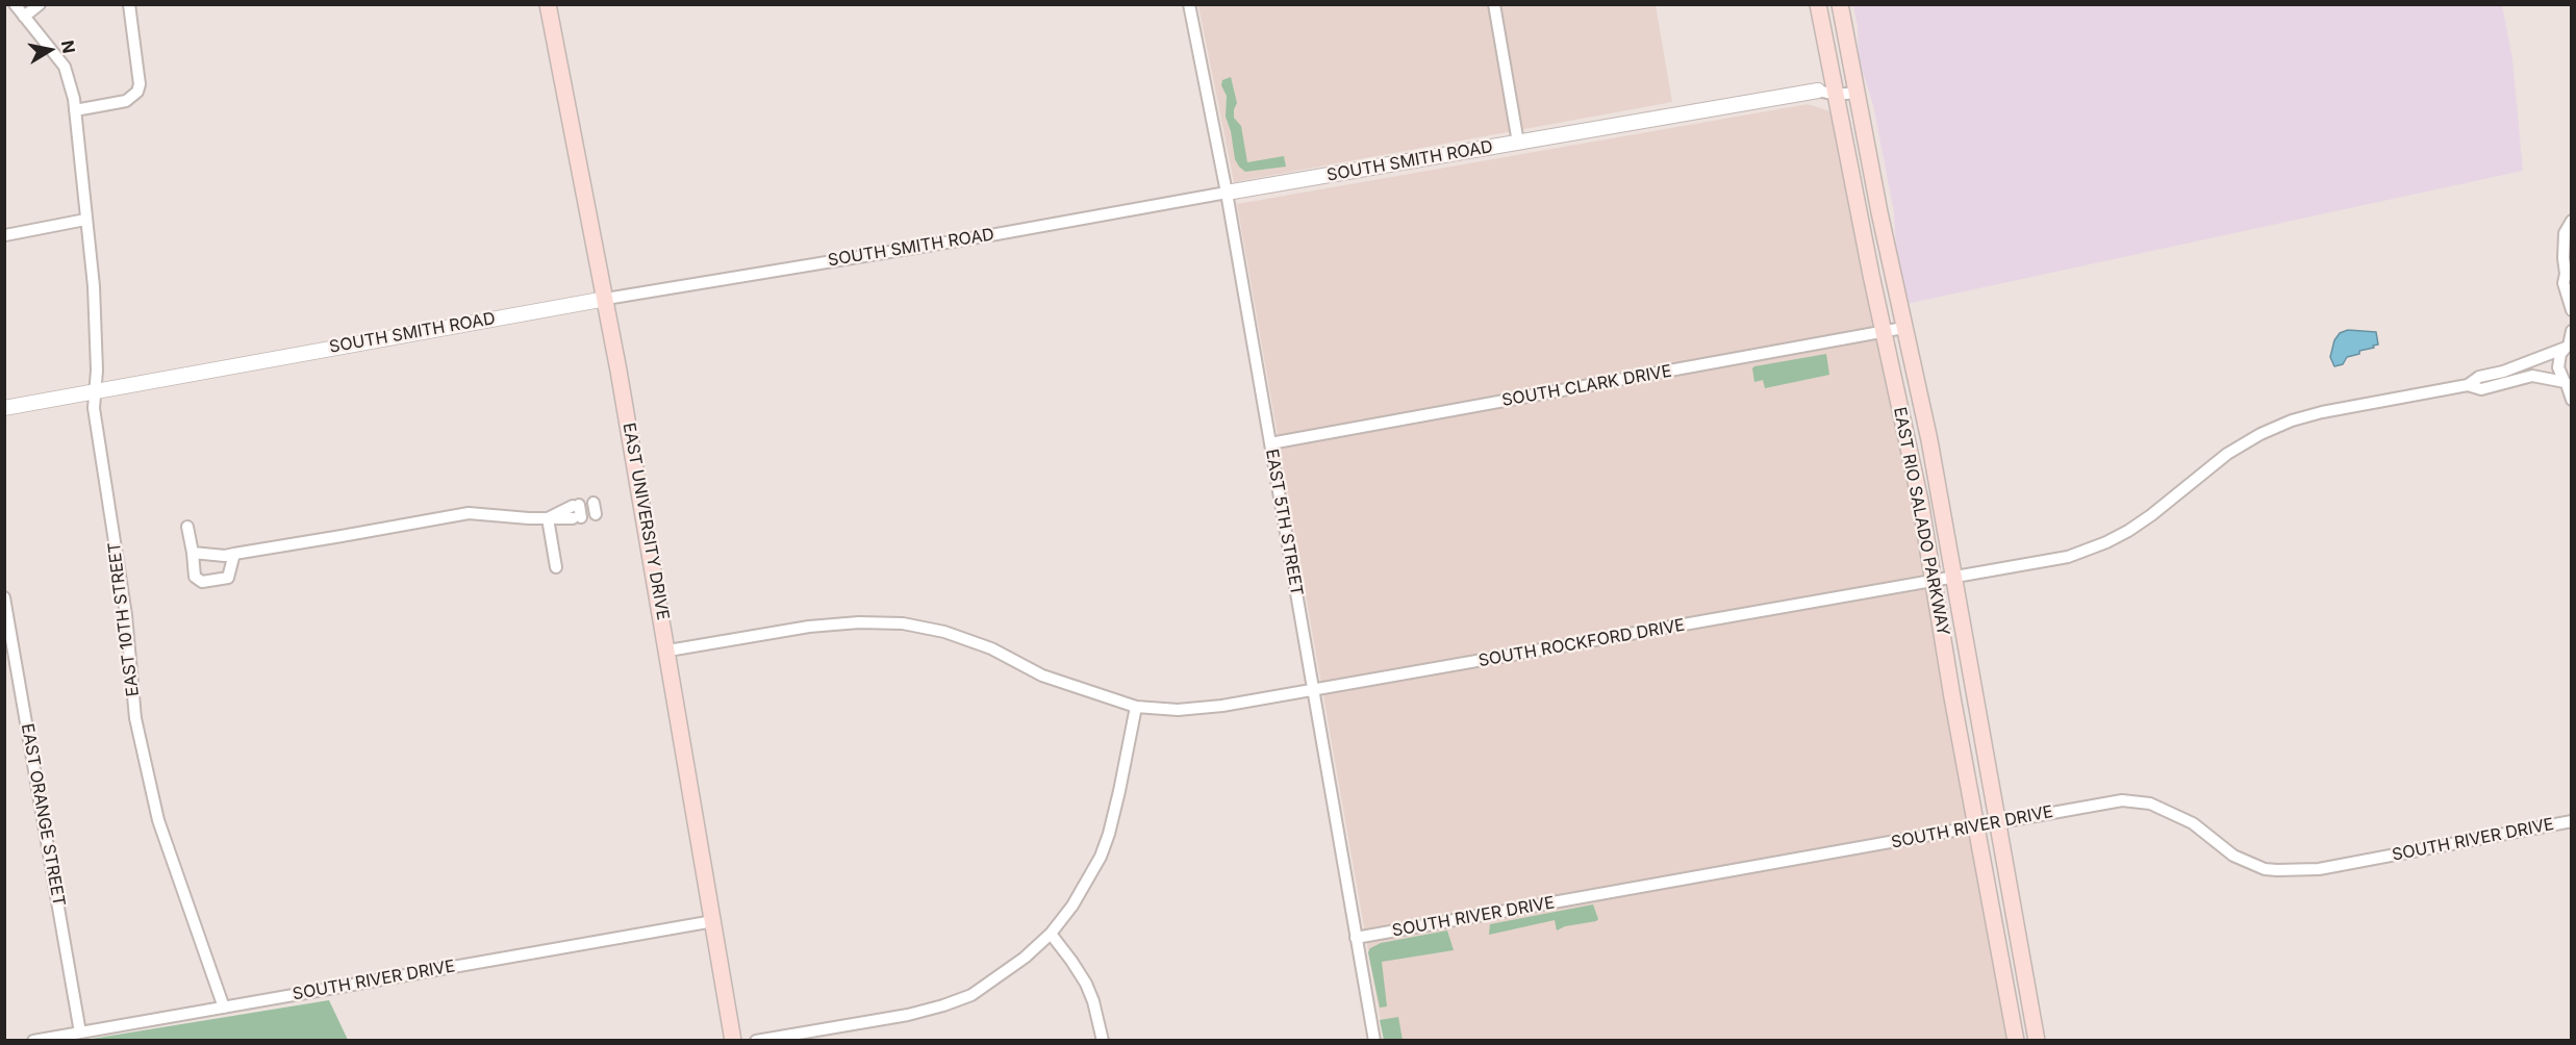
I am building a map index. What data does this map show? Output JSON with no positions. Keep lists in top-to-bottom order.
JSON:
{
  "streets": {
    "main road": ["EAST UNIVERSITY DRIVE", "EAST RIO SALADO PARKWAY"],
    "street": [
      "SOUTH SMITH ROAD",
      "SOUTH CLARK DRIVE",
      "EAST 5TH STREET",
      "EAST 10TH STREET",
      "SOUTH ROCKFORD DRIVE",
      "EAST ORANGE STREET",
      "SOUTH RIVER DRIVE"
    ]
  },
  "crossings": [
    ["SOUTH SMITH ROAD", "EAST UNIVERSITY DRIVE"],
    ["SOUTH SMITH ROAD", "EAST RIO SALADO PARKWAY"],
    ["SOUTH SMITH ROAD", "EAST 5TH STREET"],
    ["SOUTH SMITH ROAD", "EAST 10TH STREET"],
    ["SOUTH CLARK DRIVE", "EAST RIO SALADO PARKWAY"],
    ["SOUTH CLARK DRIVE", "EAST 5TH STREET"],
    ["EAST UNIVERSITY DRIVE", "SOUTH ROCKFORD DRIVE"],
    ["EAST UNIVERSITY DRIVE", "SOUTH RIVER DRIVE"],
    ["EAST RIO SALADO PARKWAY", "SOUTH ROCKFORD DRIVE"],
    ["EAST RIO SALADO PARKWAY", "SOUTH RIVER DRIVE"],
    ["EAST 5TH STREET", "SOUTH ROCKFORD DRIVE"],
    ["EAST 5TH STREET", "SOUTH RIVER DRIVE"],
    ["EAST 10TH STREET", "SOUTH RIVER DRIVE"],
    ["EAST ORANGE STREET", "SOUTH RIVER DRIVE"]
  ],
  "north": "right"
}
